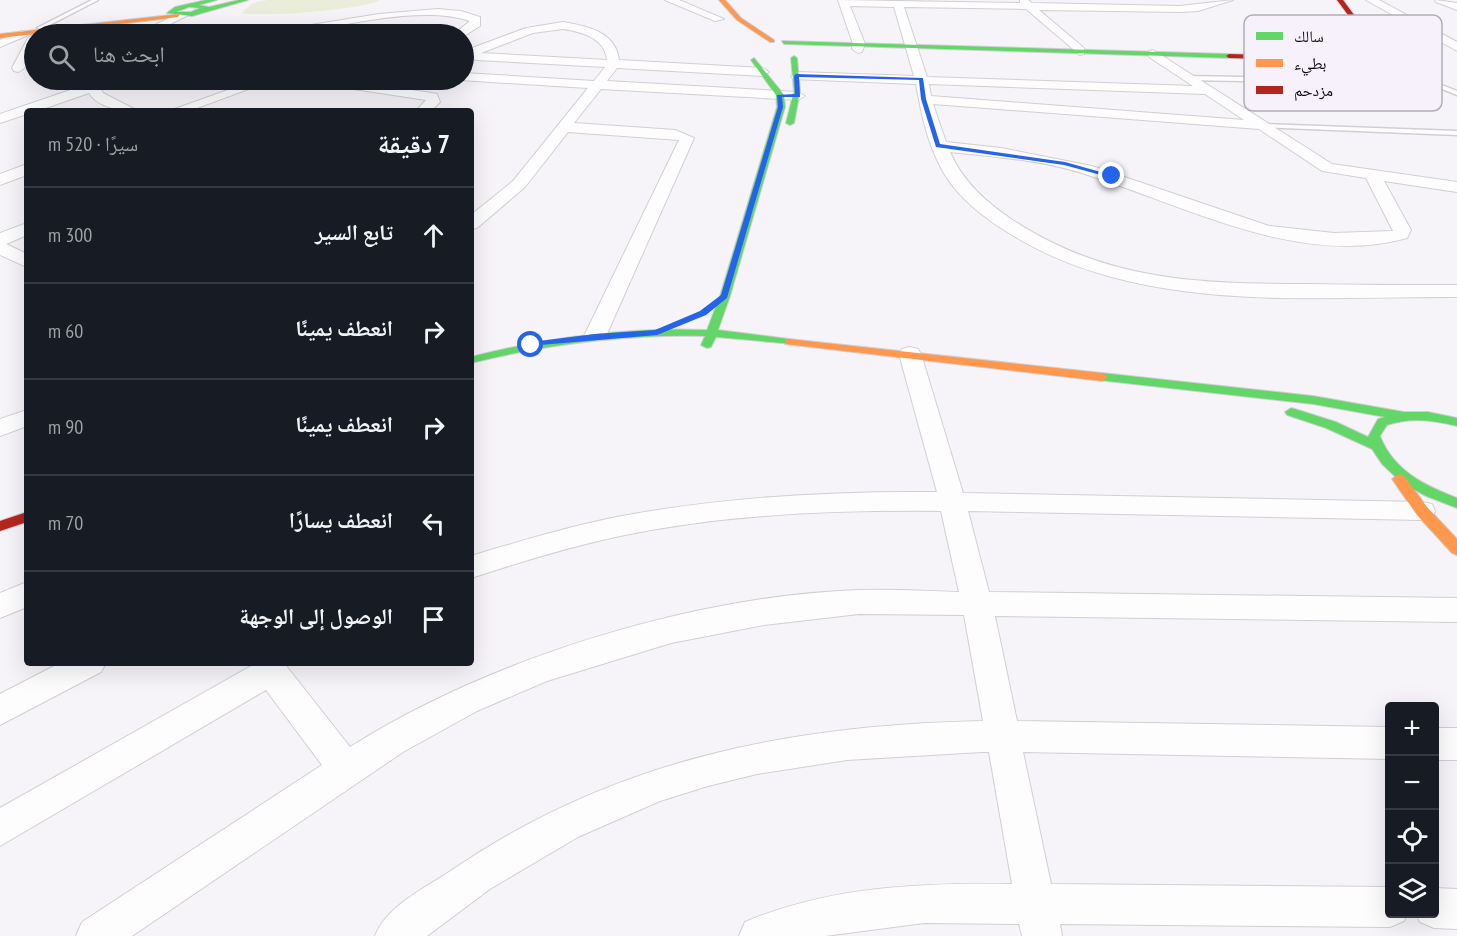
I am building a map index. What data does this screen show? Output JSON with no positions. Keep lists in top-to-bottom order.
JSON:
{
  "legend": ["سالك", "بطيء", "مزدحم"],
  "page": {
    "search": "ابحث هنا",
    "heading": ["7 دقيقة", "سيرًا · 520 m"],
    "list": [
      ["تابع السير", "300 m"],
      ["انعطف يمينًا", "60 m"],
      ["انعطف يمينًا", "90 m"],
      ["انعطف يسارًا", "70 m"],
      "الوصول إلى الوجهة"
    ],
    "map_buttons": ["+", "−"]
  }
}
